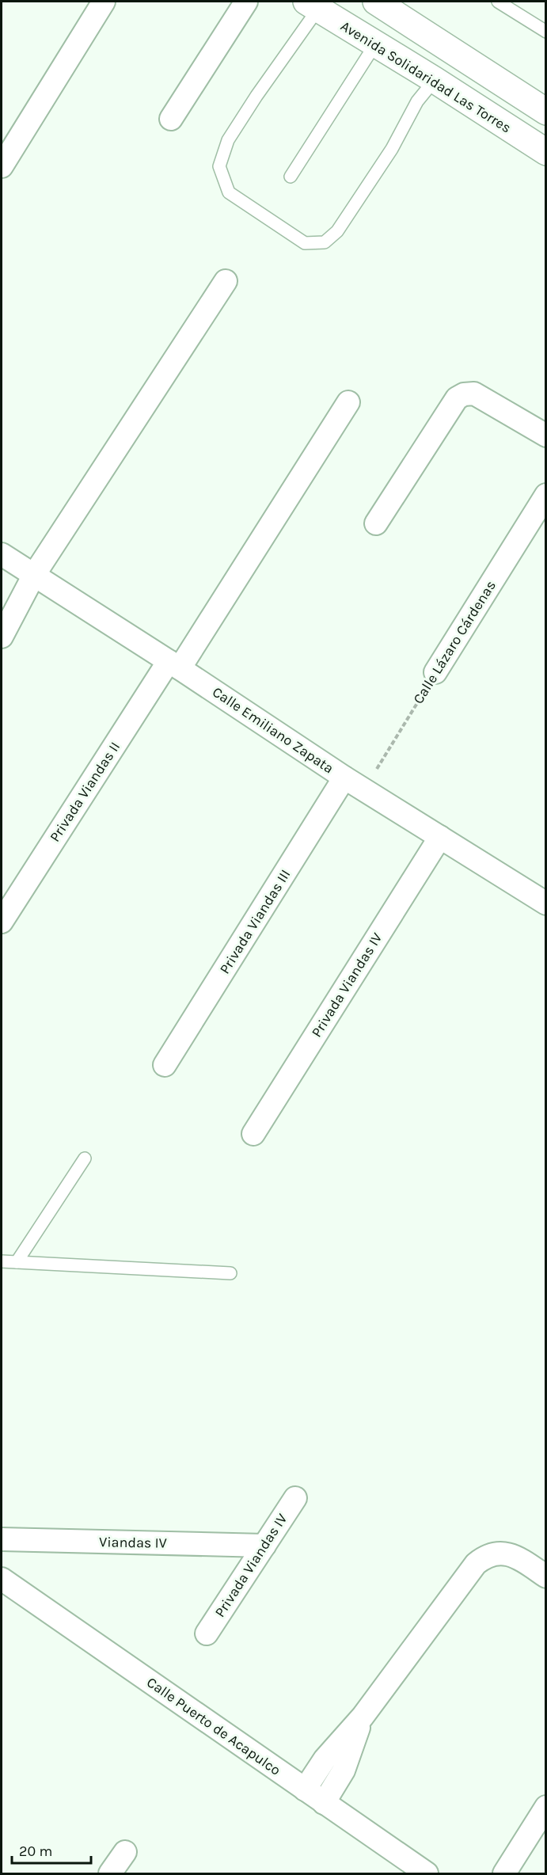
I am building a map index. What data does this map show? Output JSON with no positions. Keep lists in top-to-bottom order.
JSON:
{
  "streets": {
    "main road": ["Avenida Solidaridad Las Torres"],
    "street": [
      "Calle Lázaro Cárdenas",
      "Calle Emiliano Zapata",
      "Privada Viandas II",
      "Privada Viandas III",
      "Privada Viandas IV",
      "Viandas IV",
      "Calle Puerto de Acapulco"
    ]
  },
  "crossings": [
    ["Calle Lázaro Cárdenas", "Calle Emiliano Zapata"],
    ["Calle Emiliano Zapata", "Privada Viandas II"],
    ["Calle Emiliano Zapata", "Privada Viandas III"],
    ["Calle Emiliano Zapata", "Privada Viandas IV"],
    ["Privada Viandas IV", "Viandas IV"]
  ],
  "scale_bar": "20 m"
}
